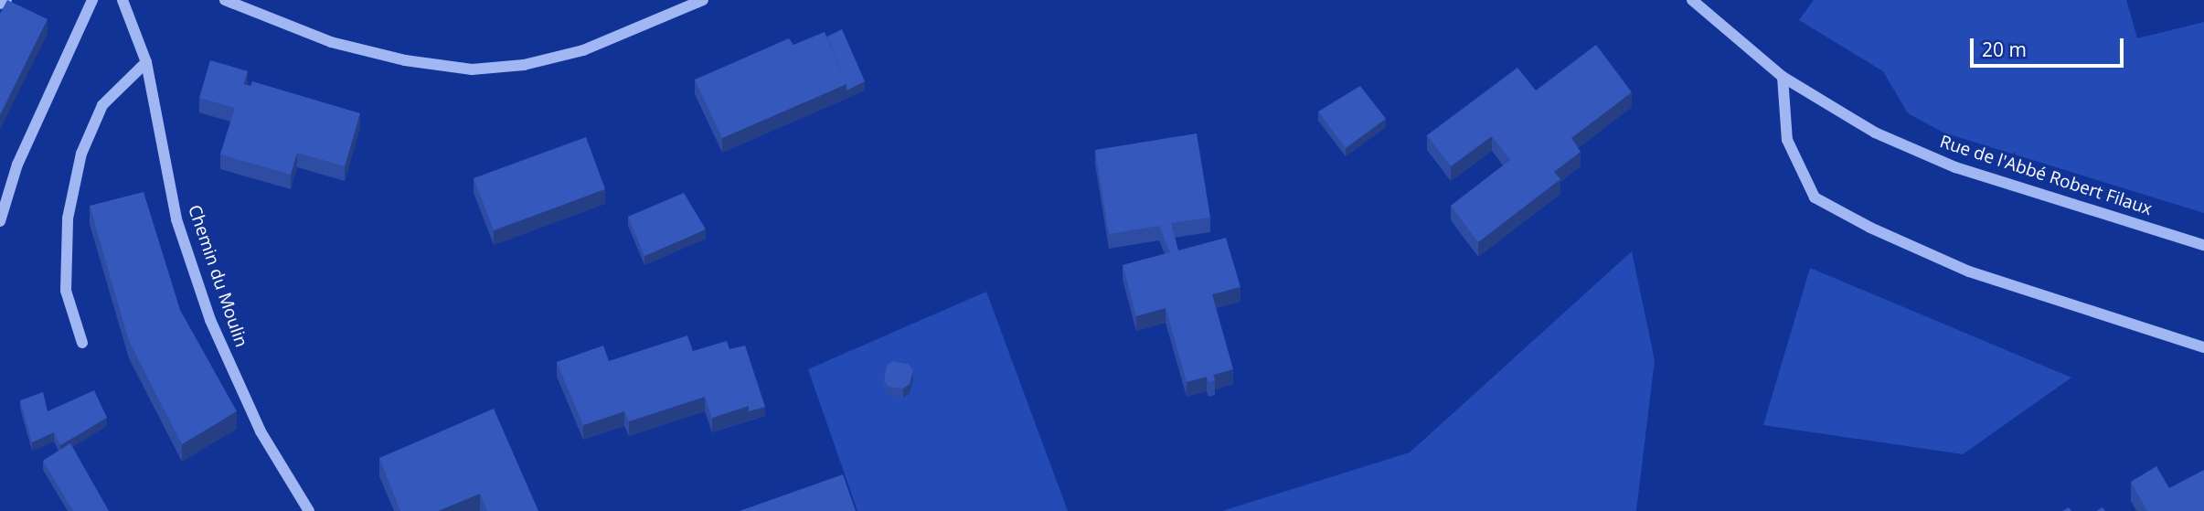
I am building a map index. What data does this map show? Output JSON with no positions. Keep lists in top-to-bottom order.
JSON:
{
  "streets": {
    "street": ["Rue de l'Abbé Robert Filaux", "Chemin du Moulin"]
  },
  "scale_bar": "20 m"
}
